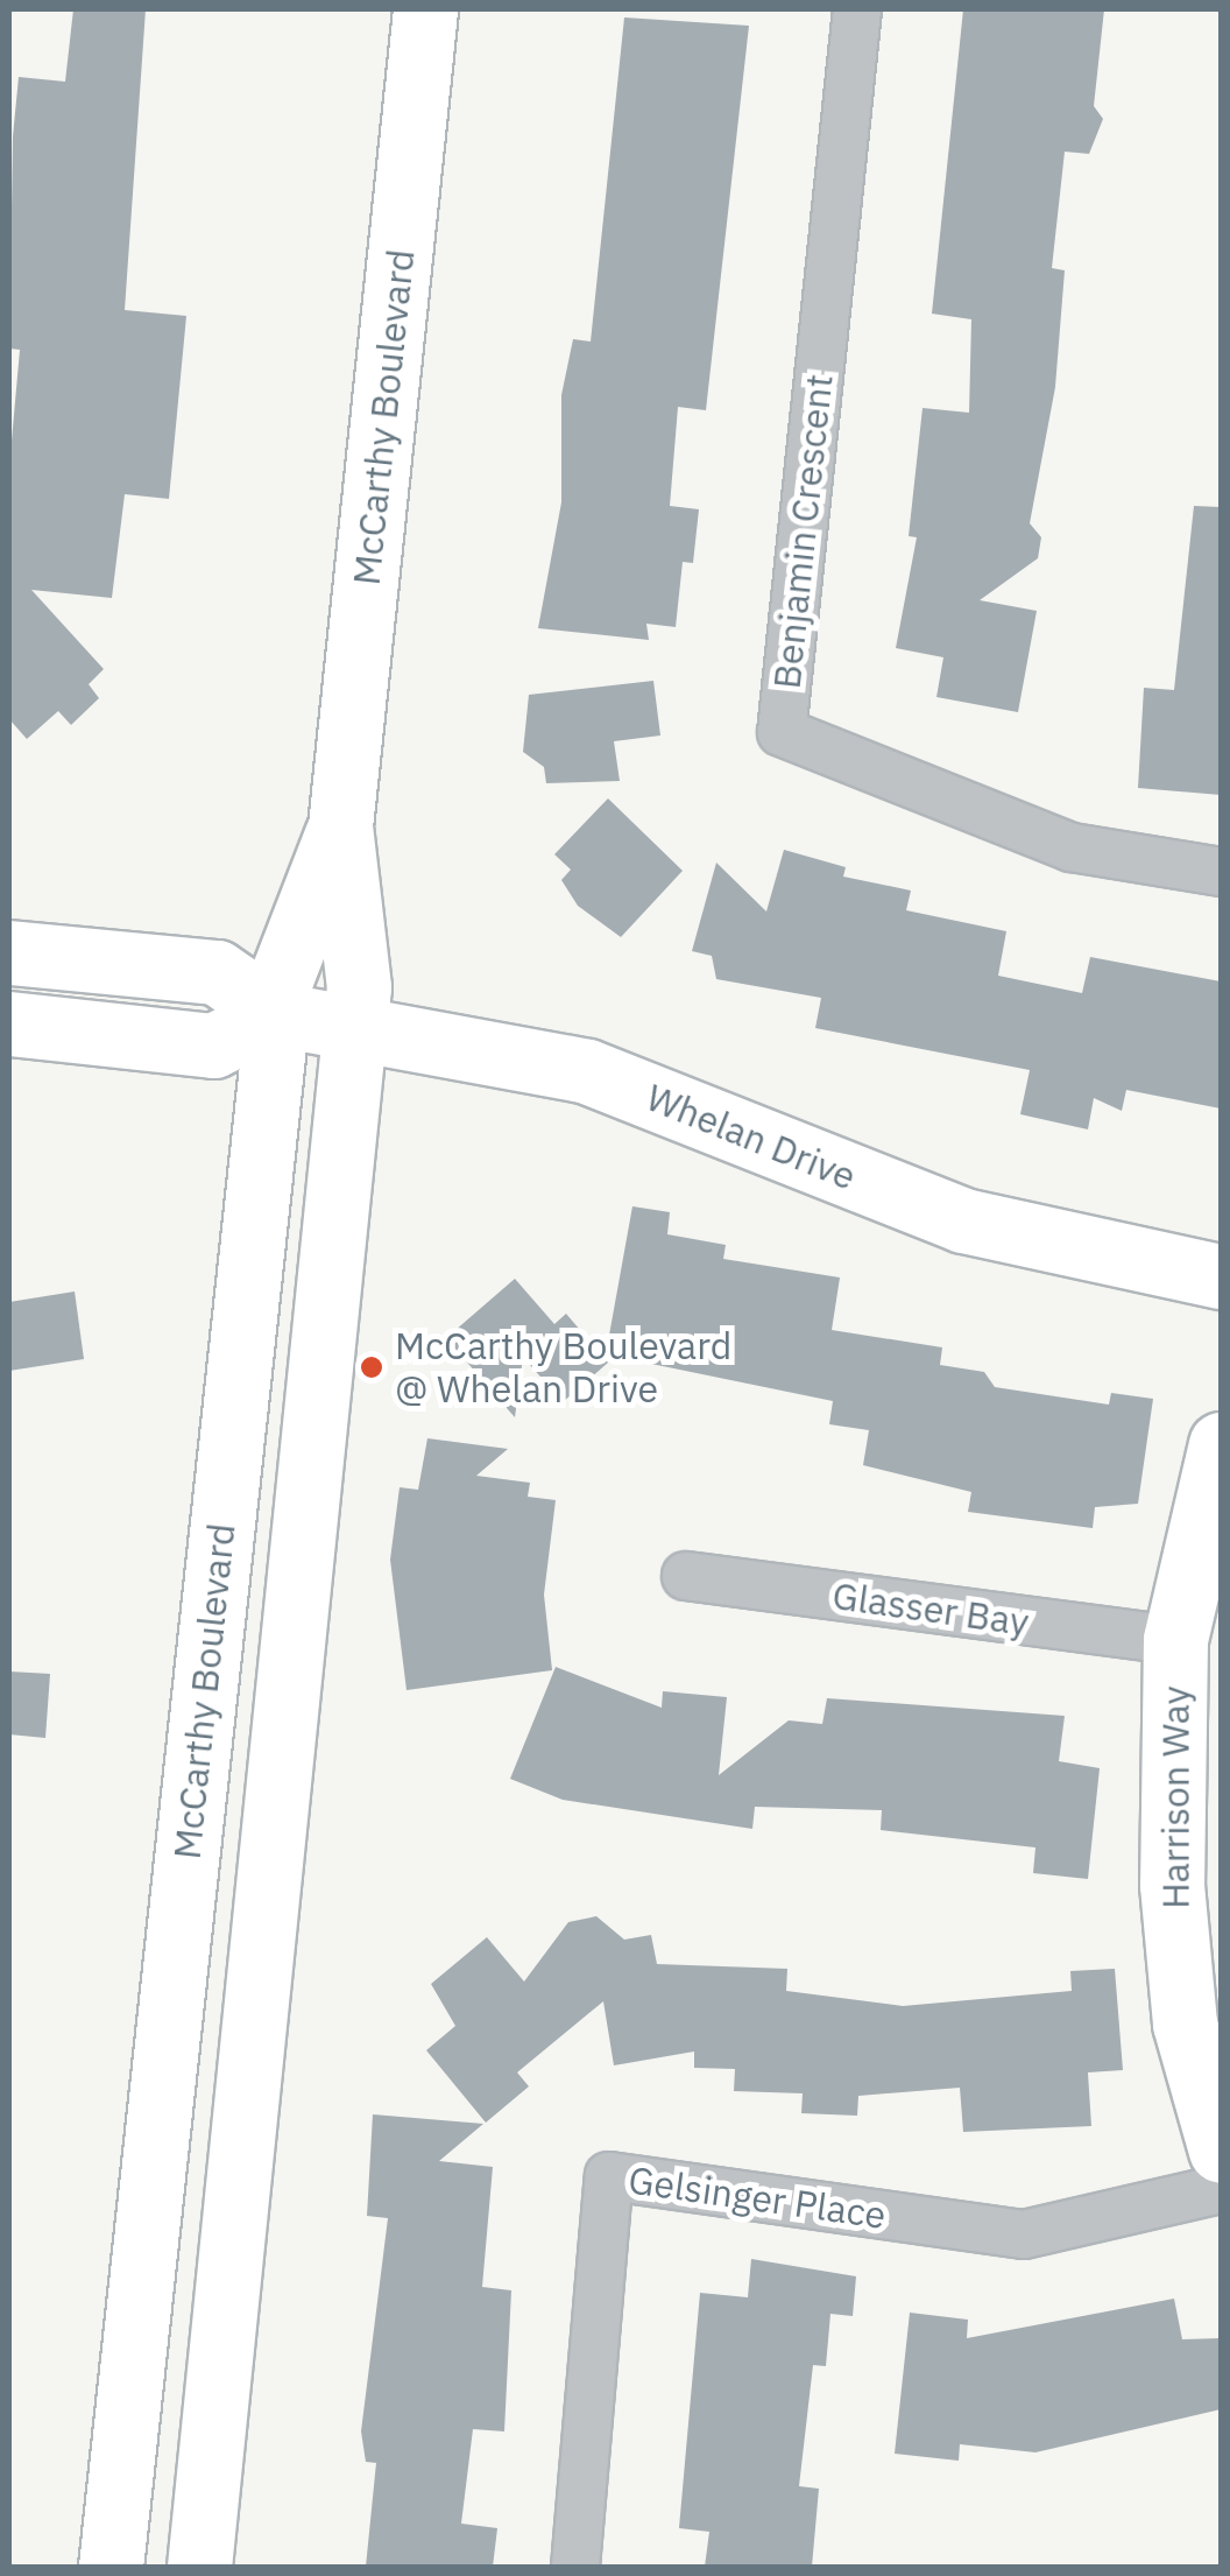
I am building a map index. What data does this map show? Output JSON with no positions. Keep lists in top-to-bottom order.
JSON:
{
  "streets": {
    "main road": ["McCarthy Boulevard", "Whelan Drive", "Harrison Way"],
    "street": ["Benjamin Crescent", "Glasser Bay", "Gelsinger Place"]
  },
  "crossings": [
    ["McCarthy Boulevard", "Whelan Drive"],
    ["Glasser Bay", "Harrison Way"]
  ],
  "places": ["McCarthy Boulevard @ Whelan Drive"]
}
